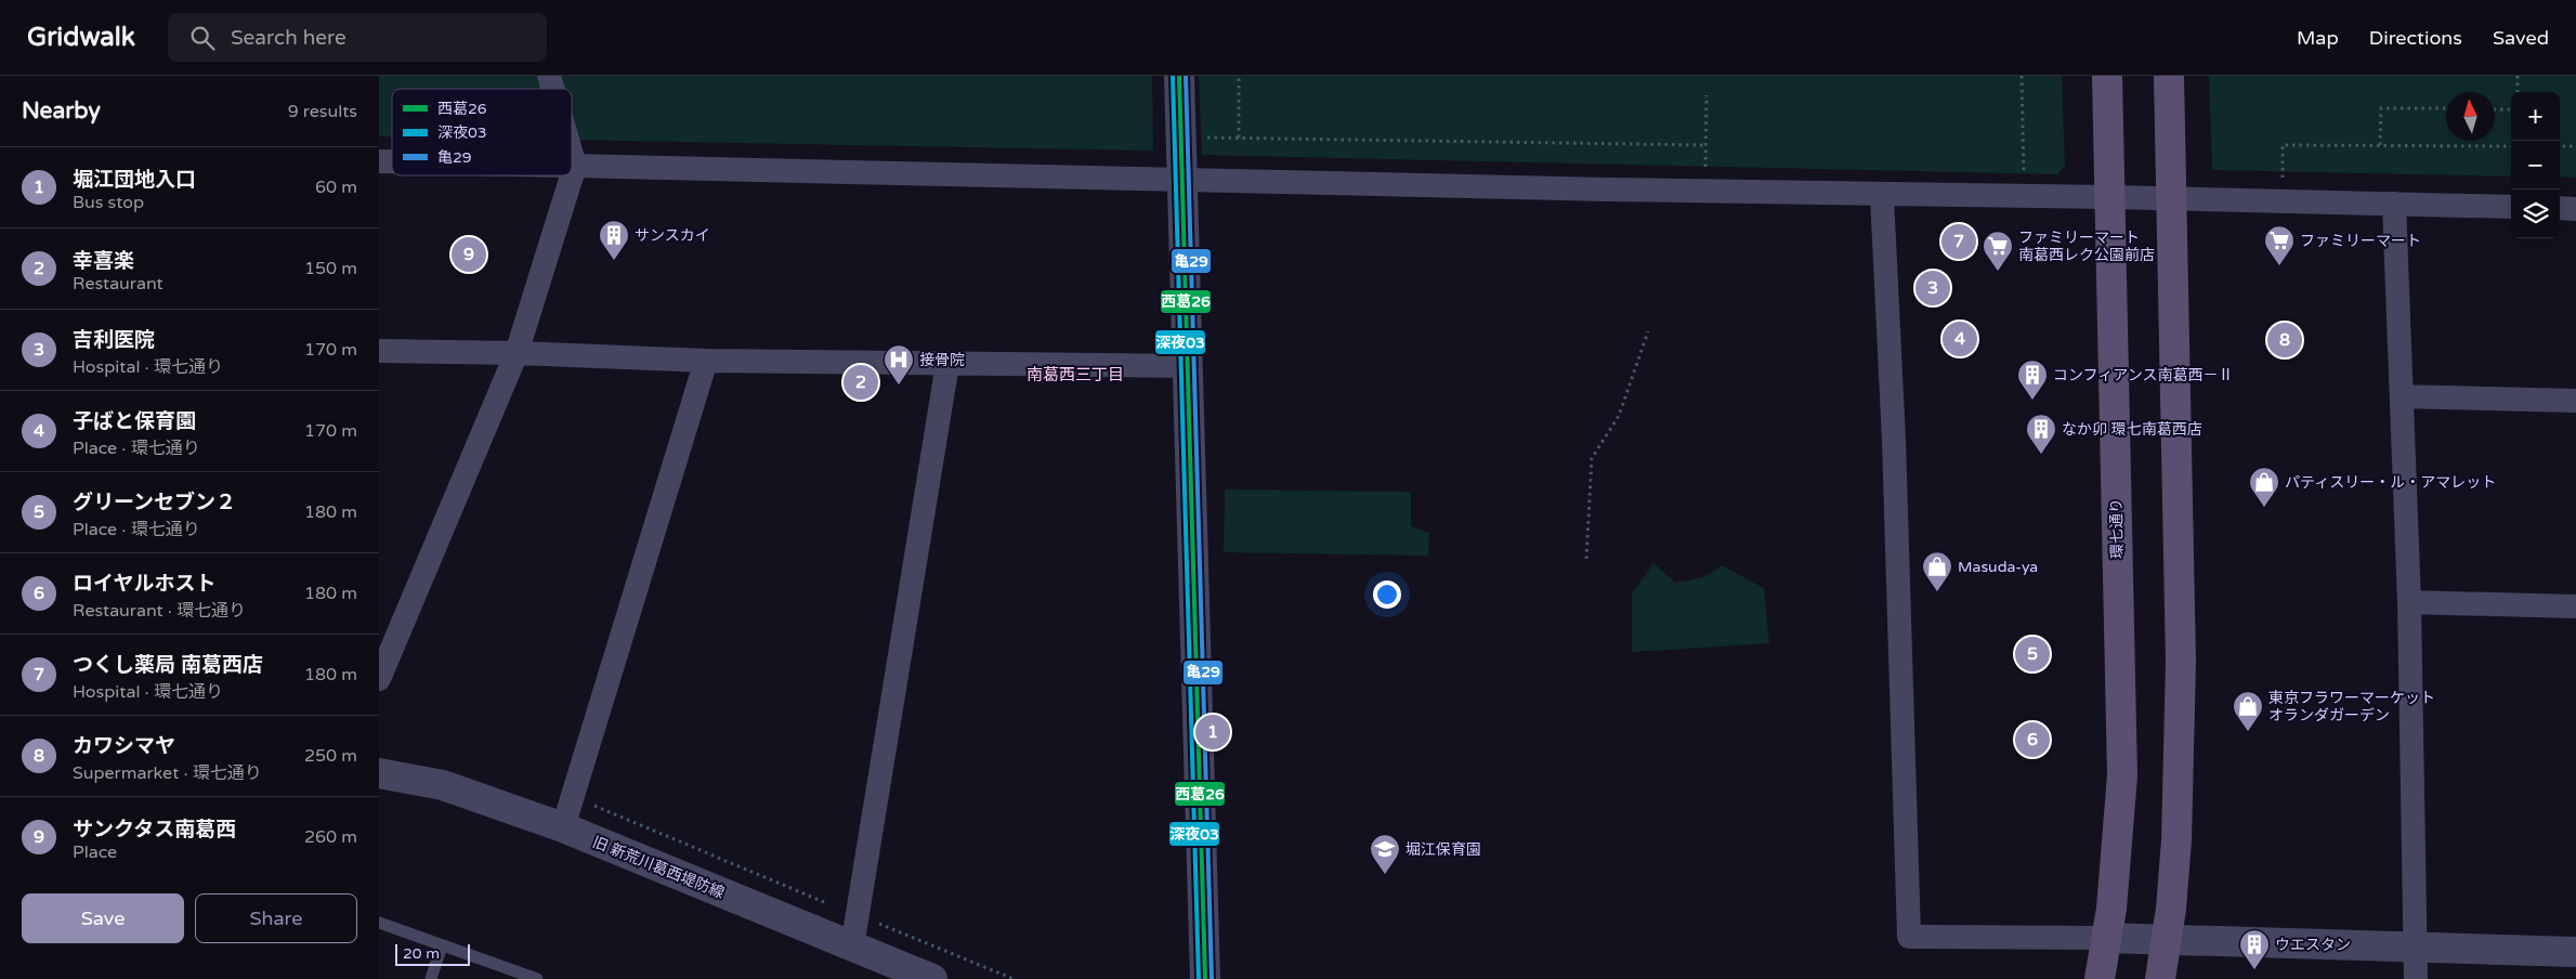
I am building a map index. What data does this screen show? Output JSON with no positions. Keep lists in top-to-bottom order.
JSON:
{
  "streets": {
    "main road": ["環七通り"],
    "street": ["旧 新荒川葛西堤防線"]
  },
  "districts": ["南葛西三丁目"],
  "places": {
    "building": [
      "サンスカイ",
      "コンフィアンス南葛西－Ⅱ",
      "なか卯 環七南葛西店",
      "ウエスタン"
    ],
    "supermarket": ["ファミリーマート", "ファミリーマート 南葛西レク公園前店"],
    "hospital": ["接骨院"],
    "shop": ["パティスリー・ル・アマレット", "Masuda-ya", "東京フラワーマーケット オランダガーデン"],
    "school or university": ["堀江保育園"]
  },
  "lines": ["transit line 西葛26", "transit line 深夜03", "transit line 亀29"],
  "legend": ["西葛26", "深夜03", "亀29"],
  "scale_bar": "20 m",
  "north": "top",
  "page": {
    "header": "Gridwalk",
    "search": "Search here",
    "nav": ["Map", "Directions", "Saved"],
    "heading": ["Nearby", "9 results"],
    "map_buttons": ["+", "−"],
    "list": [
      {
        "mark": "1",
        "name": "堀江団地入口",
        "note": "Bus stop",
        "value": "60 m"
      },
      {
        "mark": "2",
        "name": "幸喜楽",
        "note": "Restaurant",
        "value": "150 m"
      },
      {
        "mark": "3",
        "name": "吉利医院",
        "note": "Hospital · 環七通り",
        "value": "170 m"
      },
      {
        "mark": "4",
        "name": "子ばと保育園",
        "note": "Place · 環七通り",
        "value": "170 m"
      },
      {
        "mark": "5",
        "name": "グリーンセブン２",
        "note": "Place · 環七通り",
        "value": "180 m"
      },
      {
        "mark": "6",
        "name": "ロイヤルホスト",
        "note": "Restaurant · 環七通り",
        "value": "180 m"
      },
      {
        "mark": "7",
        "name": "つくし薬局 南葛西店",
        "note": "Hospital · 環七通り",
        "value": "180 m"
      },
      {
        "mark": "8",
        "name": "カワシマヤ",
        "note": "Supermarket · 環七通り",
        "value": "250 m"
      },
      {
        "mark": "9",
        "name": "サンクタス南葛西",
        "note": "Place",
        "value": "260 m"
      }
    ],
    "pins": [
      "7",
      "9",
      "3",
      "4",
      "8",
      "2",
      "5",
      "1",
      "6"
    ],
    "buttons": ["Save", "Share"],
    "scale": "20 m"
  }
}
